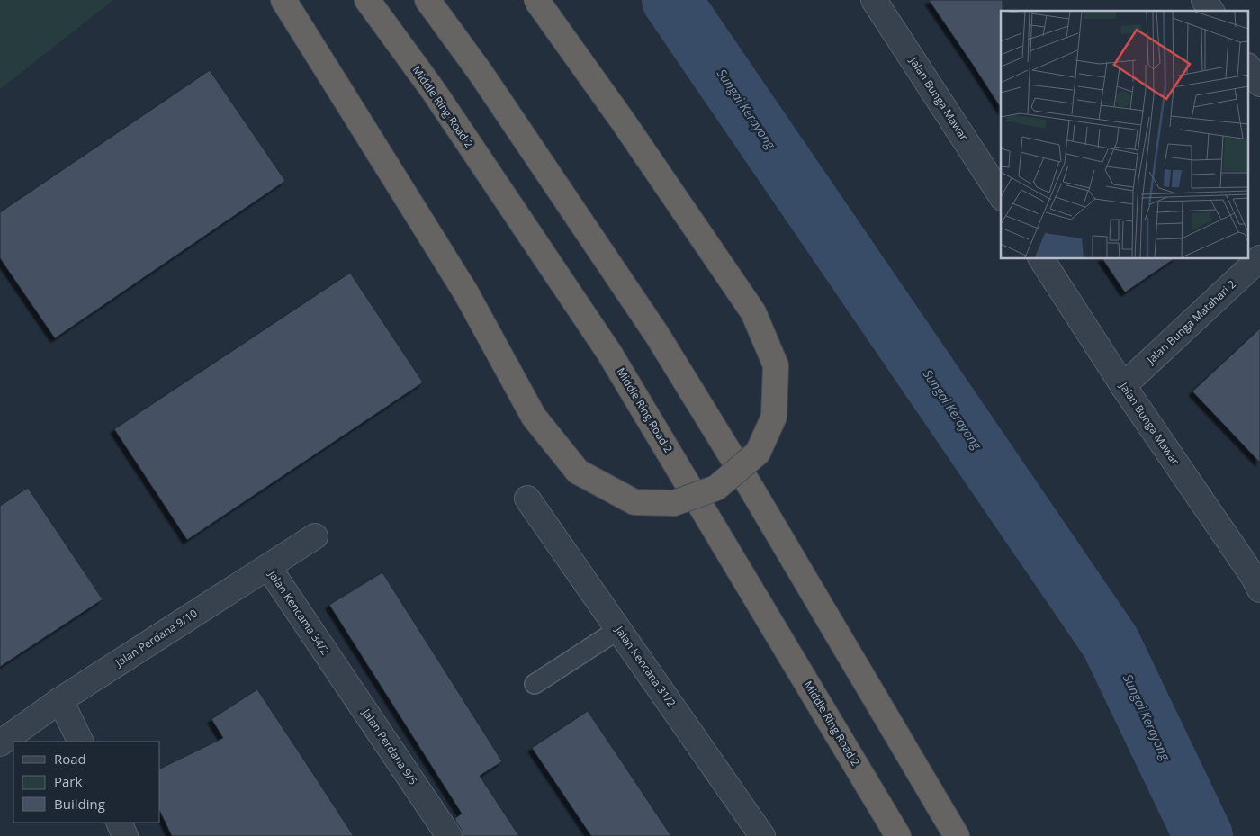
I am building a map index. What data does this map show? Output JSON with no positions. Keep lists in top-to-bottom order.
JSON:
{
  "streets": {
    "highway": ["Middle Ring Road 2"],
    "street": [
      "Jalan Bunga Mawar",
      "Jalan Bunga Matahari 2",
      "Jalan Kencama 34/2",
      "Jalan Perdana 9/10",
      "Jalan Kencana 31/2",
      "Jalan Perdana 9/5"
    ]
  },
  "crossings": [
    ["Jalan Bunga Mawar", "Jalan Bunga Matahari 2"],
    ["Jalan Kencama 34/2", "Jalan Perdana 9/10"],
    ["Jalan Kencama 34/2", "Jalan Perdana 9/5"]
  ],
  "water": ["Sungai Kerayong"],
  "legend": ["Road", "Park", "Building"]
}
